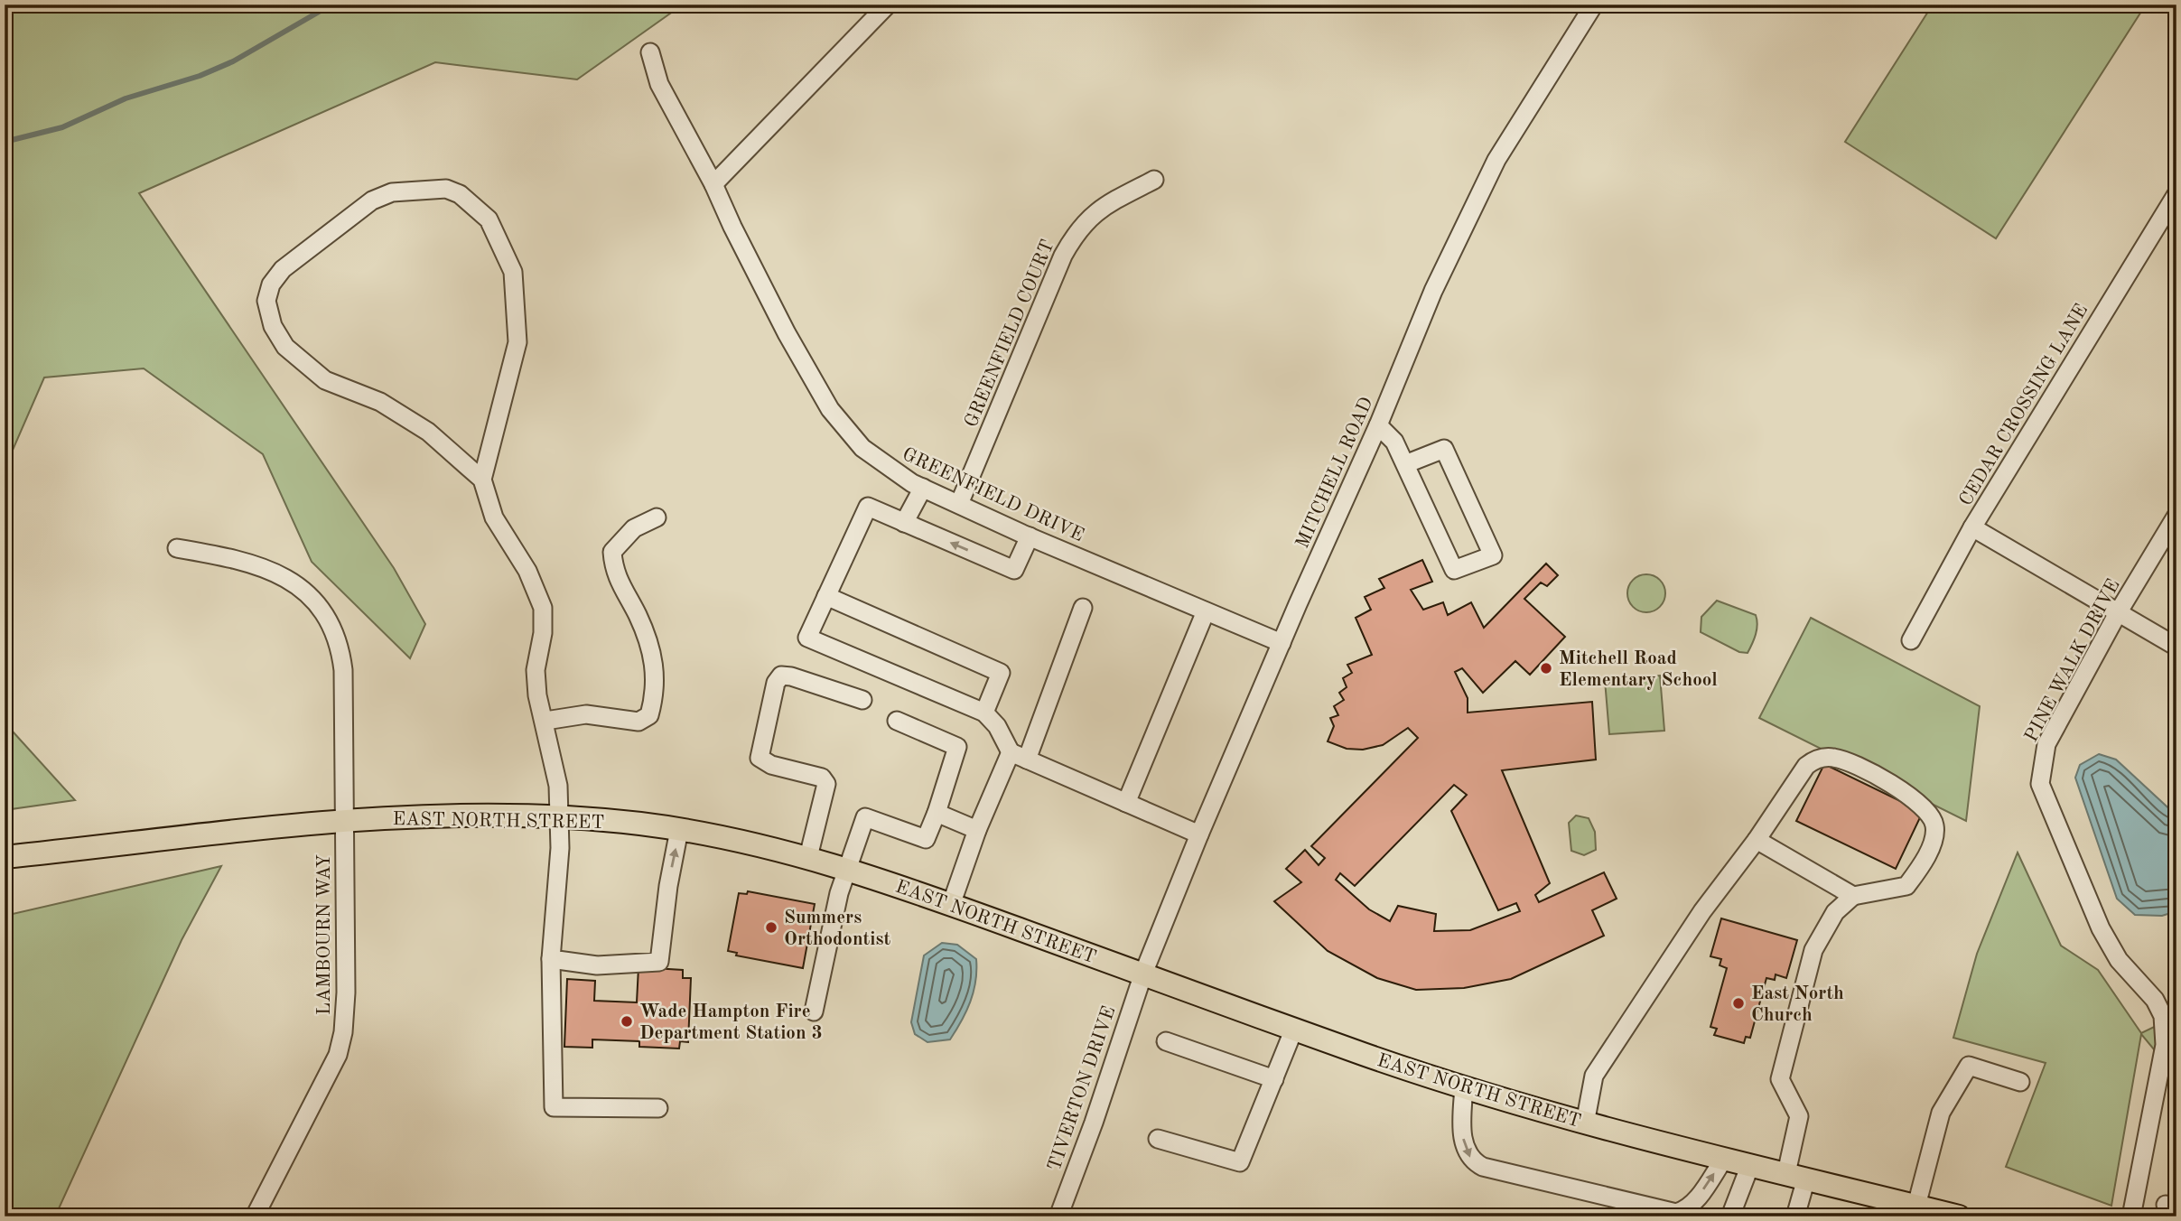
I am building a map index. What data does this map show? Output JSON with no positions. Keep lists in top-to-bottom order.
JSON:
{
  "streets": {
    "main road": ["EAST NORTH STREET"],
    "street": [
      "GREENFIELD COURT",
      "CEDAR CROSSING LANE",
      "MITCHELL ROAD",
      "GREENFIELD DRIVE",
      "PINE WALK DRIVE",
      "LAMBOURN WAY",
      "TIVERTON DRIVE"
    ]
  },
  "crossings": [
    ["GREENFIELD COURT", "GREENFIELD DRIVE"],
    ["MITCHELL ROAD", "GREENFIELD DRIVE"],
    ["MITCHELL ROAD", "EAST NORTH STREET"],
    ["MITCHELL ROAD", "TIVERTON DRIVE"],
    ["EAST NORTH STREET", "LAMBOURN WAY"],
    ["EAST NORTH STREET", "TIVERTON DRIVE"]
  ],
  "places": [
    "Mitchell Road Elementary School",
    "Summers Orthodontist",
    "East North Church",
    "Wade Hampton Fire Department Station 3"
  ]
}
